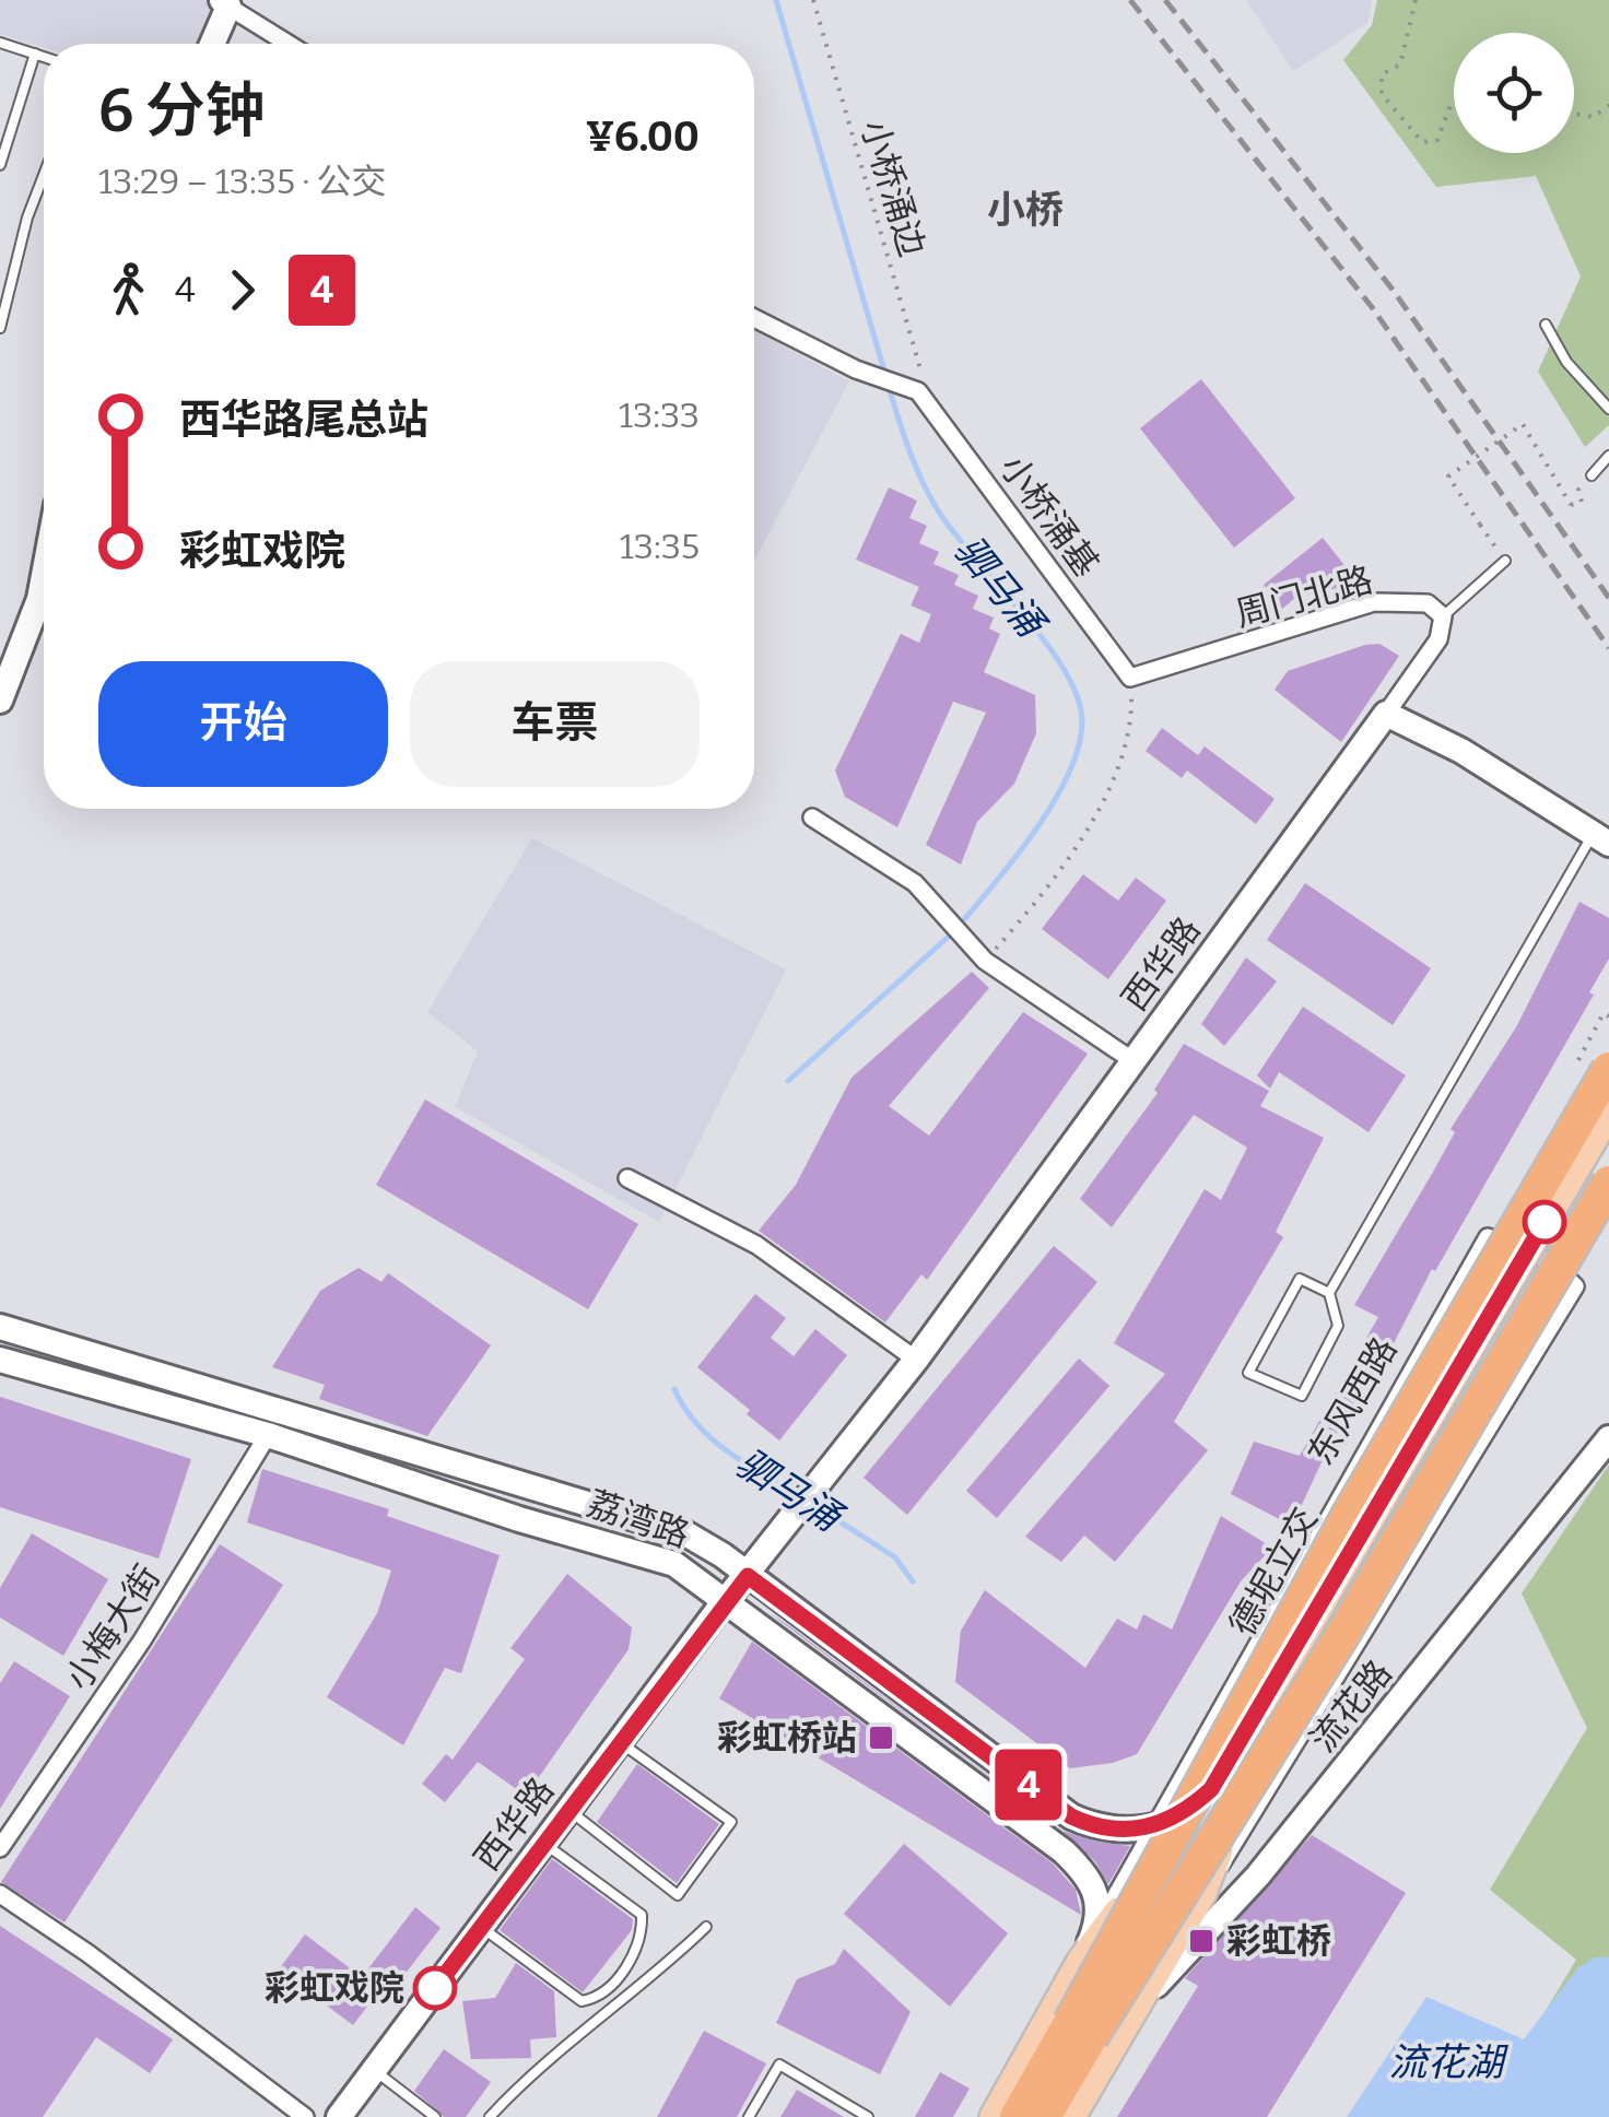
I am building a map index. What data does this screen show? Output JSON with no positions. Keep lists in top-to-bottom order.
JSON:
{
  "streets": {
    "highway": ["德坭立交"],
    "main road": [
      "西华路",
      "东风西路",
      "荔湾路",
      "流花路"
    ],
    "street": ["小桥涌基", "周门北路", "小梅大街"],
    "path": ["小桥涌边"]
  },
  "crossings": [
    ["小桥涌边", "小桥涌基"],
    ["小桥涌基", "周门北路"],
    ["西华路", "荔湾路"],
    ["东风西路", "荔湾路"],
    ["荔湾路", "小梅大街"]
  ],
  "districts": ["小桥"],
  "water": ["驷马涌", "流花湖"],
  "places": {
    "transit": ["彩虹桥站", "彩虹桥"],
    "other": ["彩虹戏院"]
  },
  "lines": ["bus line 4"],
  "page": {
    "on_map": "4",
    "heading": ["6 分钟", "13:29 – 13:35 · 公交", "¥6.00"],
    "legs": ["4", "4"],
    "list": [
      {
        "name": "西华路尾总站",
        "value": "13:33"
      },
      {
        "name": "彩虹戏院",
        "value": "13:35"
      }
    ],
    "buttons": ["开始", "车票"]
  }
}
